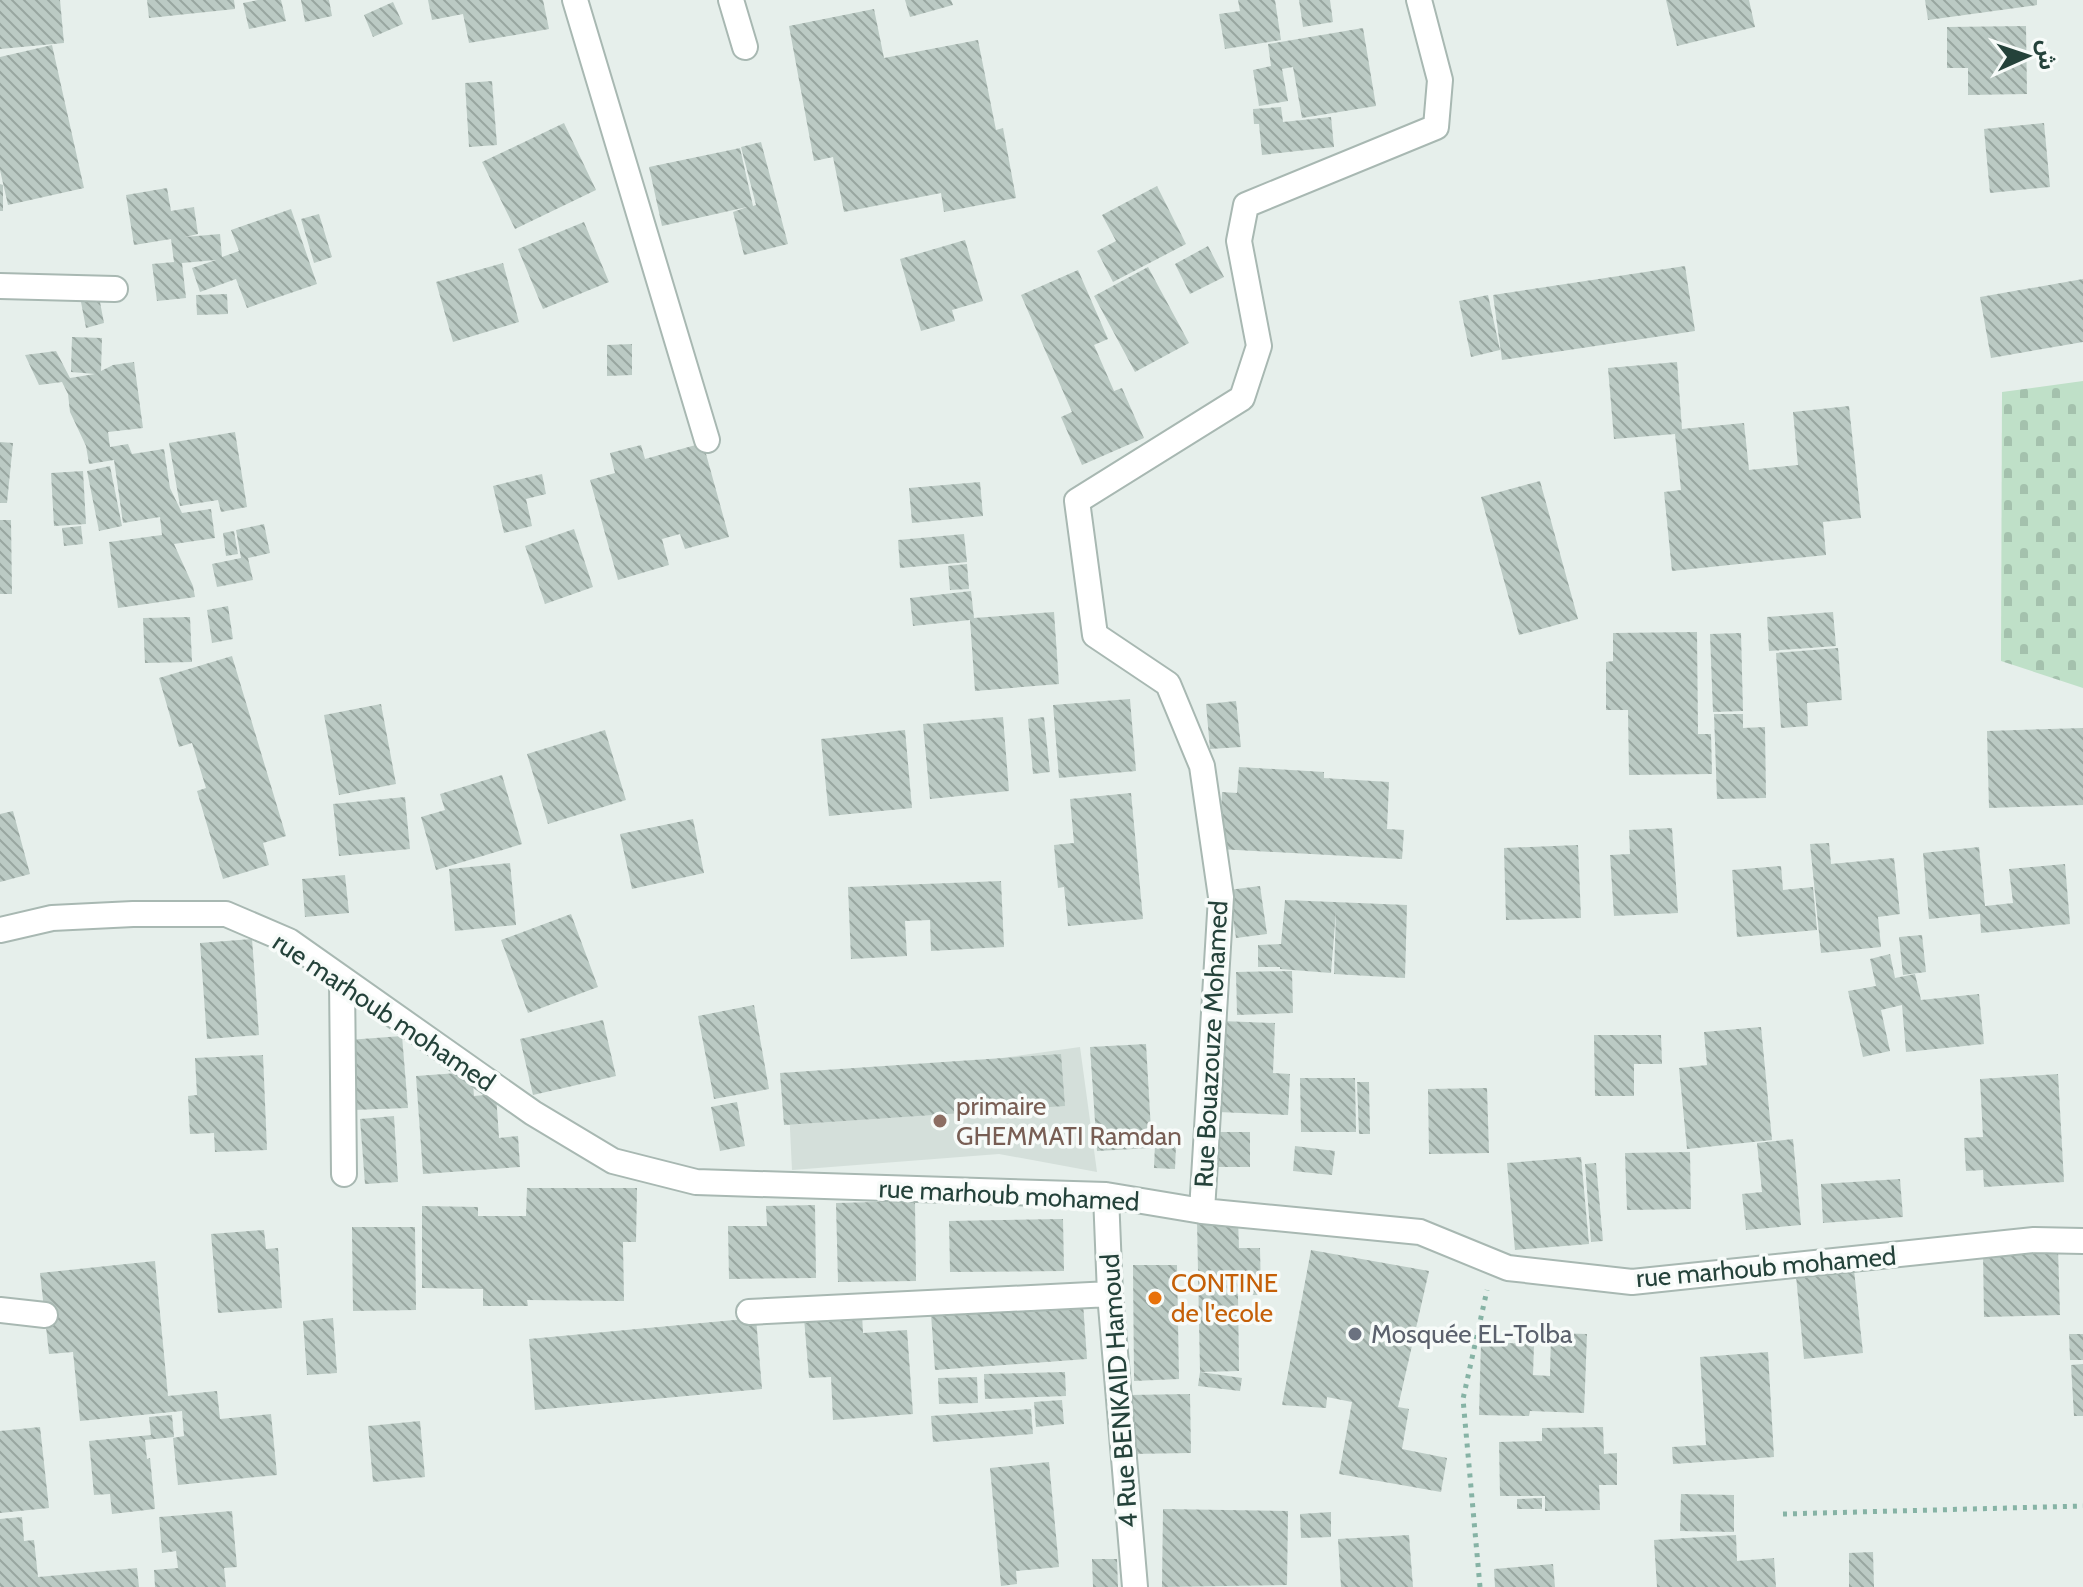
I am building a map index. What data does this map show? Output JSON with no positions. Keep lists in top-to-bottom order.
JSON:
{
  "streets": {
    "street": ["rue marhoub mohamed", "Rue Bouazouze Mohamed", "4 Rue BENKAID Hamoud"]
  },
  "crossings": [
    ["rue marhoub mohamed", "Rue Bouazouze Mohamed"],
    ["rue marhoub mohamed", "4 Rue BENKAID Hamoud"]
  ],
  "places": ["primaire GHEMMATI Ramdan", "CONTINE de l'ecole", "Mosquée EL-Tolba"],
  "north": "right"
}
